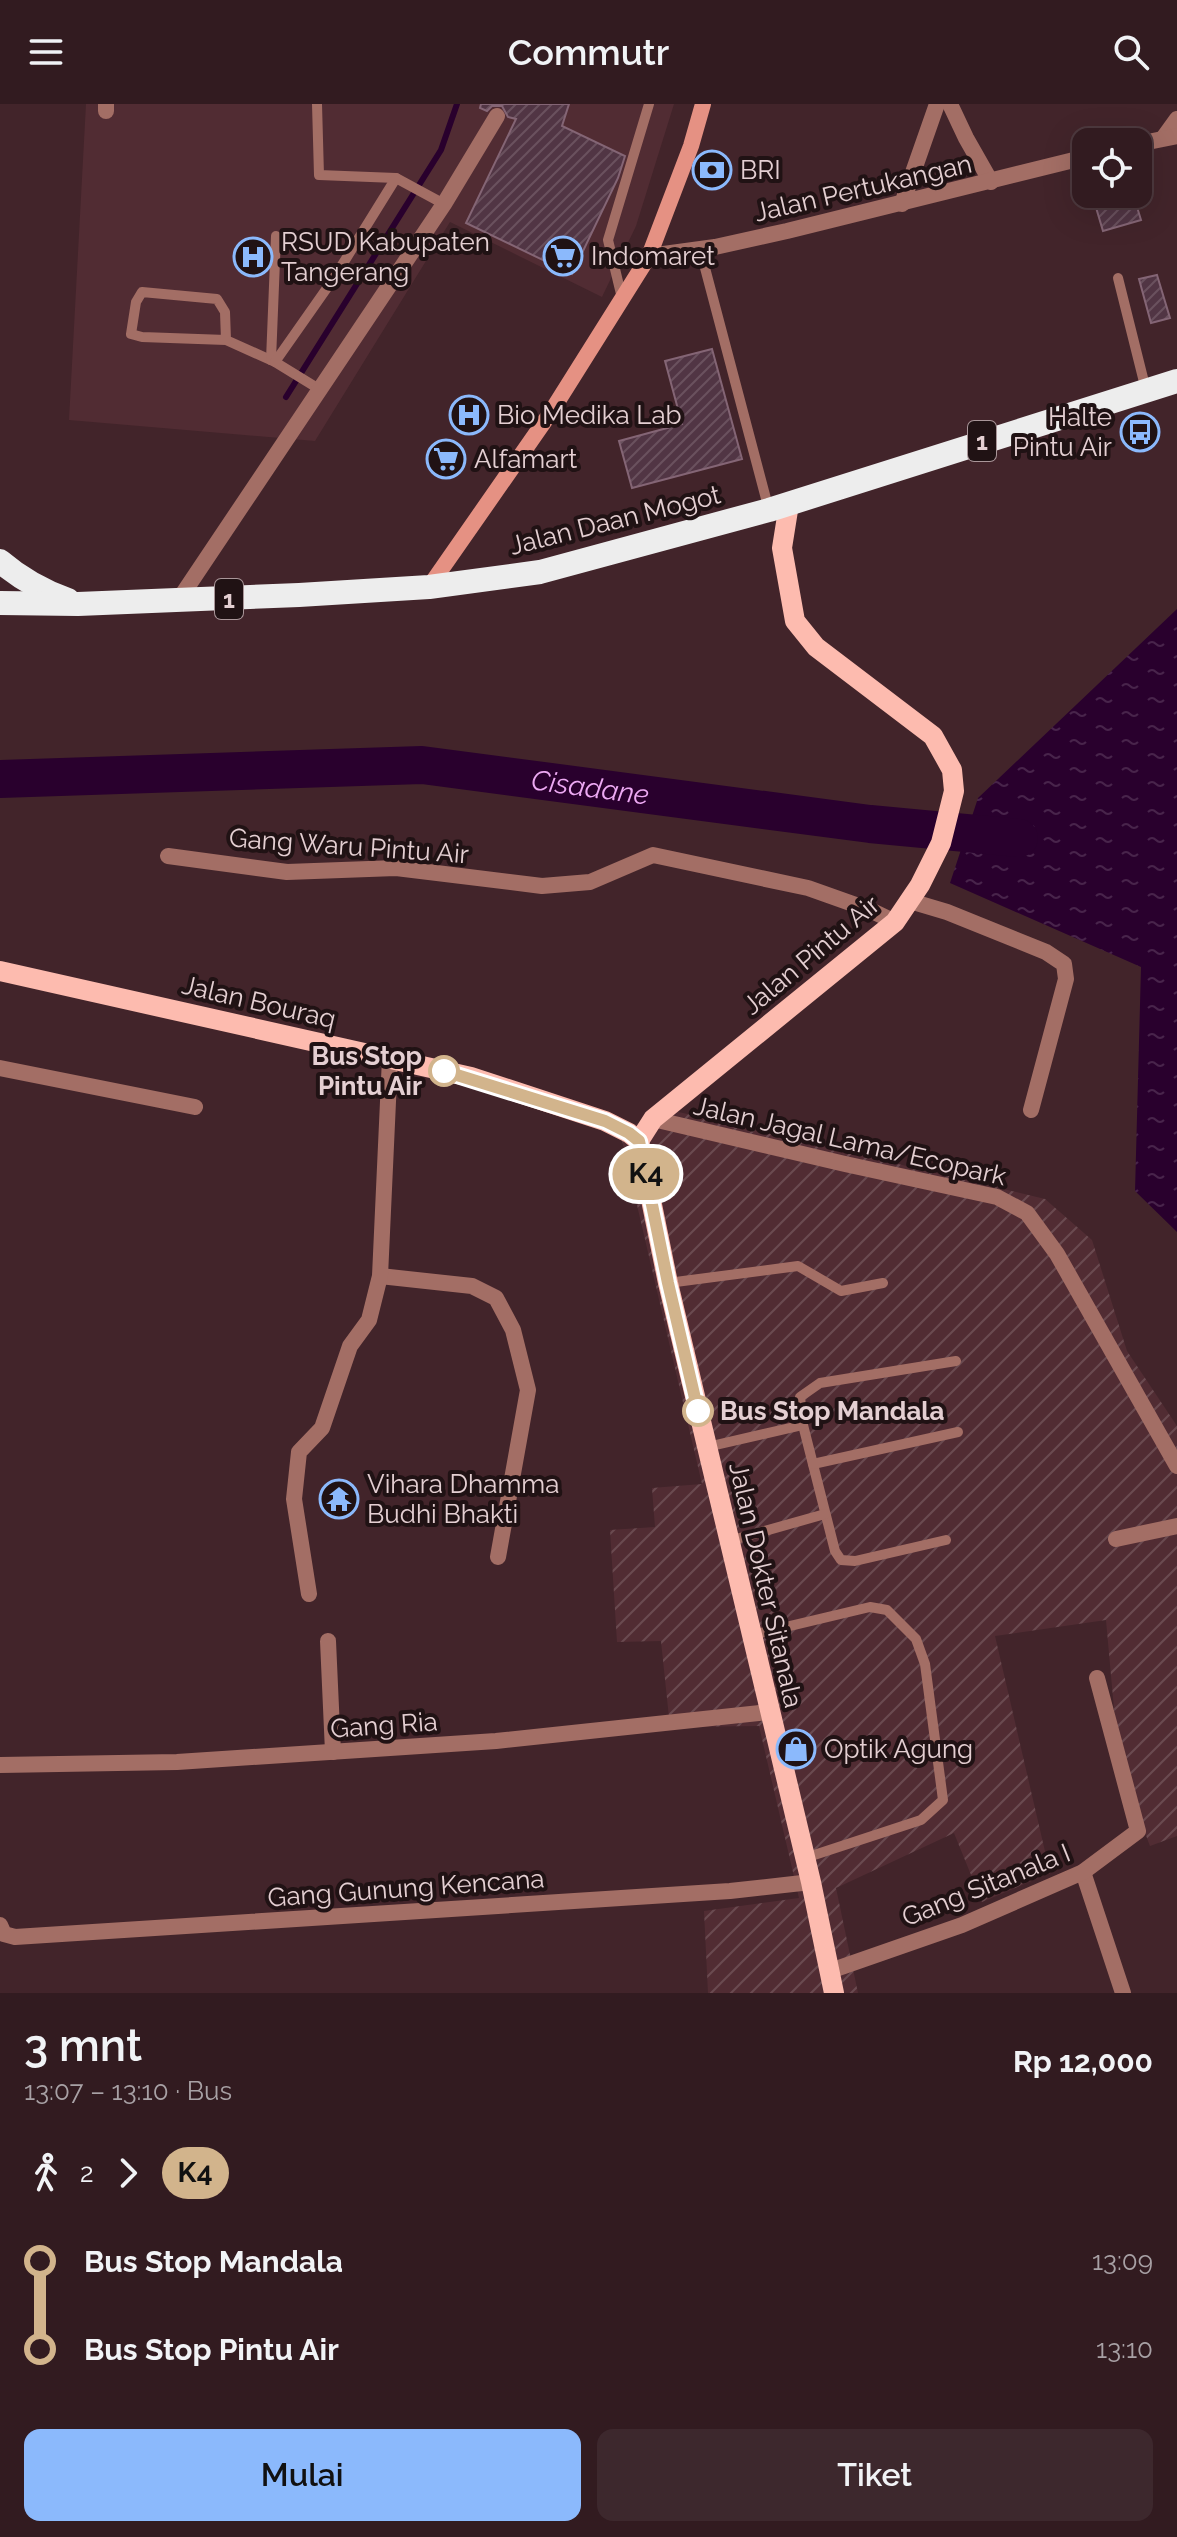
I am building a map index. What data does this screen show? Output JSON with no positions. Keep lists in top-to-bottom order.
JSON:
{
  "streets": {
    "highway": ["1", "Jalan Daan Mogot"],
    "main road": ["Jalan Pintu Air", "Jalan Bouraq", "Jalan Dokter Sitanala"],
    "street": [
      "Jalan Pertukangan",
      "Gang Waru Pintu Air",
      "Jalan Jagal Lama/Ecopark",
      "Gang Ria",
      "Gang Sitanala I",
      "Gang Gunung Kencana"
    ]
  },
  "crossings": [
    ["Jalan Daan Mogot", "Jalan Pintu Air"],
    ["Gang Waru Pintu Air", "Jalan Pintu Air"],
    ["Jalan Pintu Air", "Jalan Bouraq"],
    ["Jalan Pintu Air", "Jalan Jagal Lama/Ecopark"],
    ["Jalan Pintu Air", "Jalan Dokter Sitanala"],
    ["Jalan Bouraq", "Jalan Dokter Sitanala"],
    ["Jalan Dokter Sitanala", "Gang Ria"],
    ["Jalan Dokter Sitanala", "Gang Sitanala I"],
    ["Jalan Dokter Sitanala", "Gang Gunung Kencana"]
  ],
  "water": ["Cisadane"],
  "places": {
    "bank": ["BRI"],
    "supermarket": ["Indomaret", "Alfamart"],
    "hospital": ["RSUD Kabupaten Tangerang", "Bio Medika Lab"],
    "bus stop": ["Halte Pintu Air"],
    "other": ["Bus Stop Pintu Air", "Bus Stop Mandala"],
    "temple": ["Vihara Dhamma Budhi Bhakti"],
    "shop": ["Optik Agung"]
  },
  "lines": ["bus line K4"],
  "page": {
    "header": "Commutr",
    "on_map": "K4",
    "heading": ["3 mnt", "13:07 – 13:10 · Bus", "Rp 12,000"],
    "legs": ["2", "K4"],
    "list": [
      {
        "name": "Bus Stop Mandala",
        "value": "13:09"
      },
      {
        "name": "Bus Stop Pintu Air",
        "value": "13:10"
      }
    ],
    "buttons": ["Mulai", "Tiket"]
  }
}
